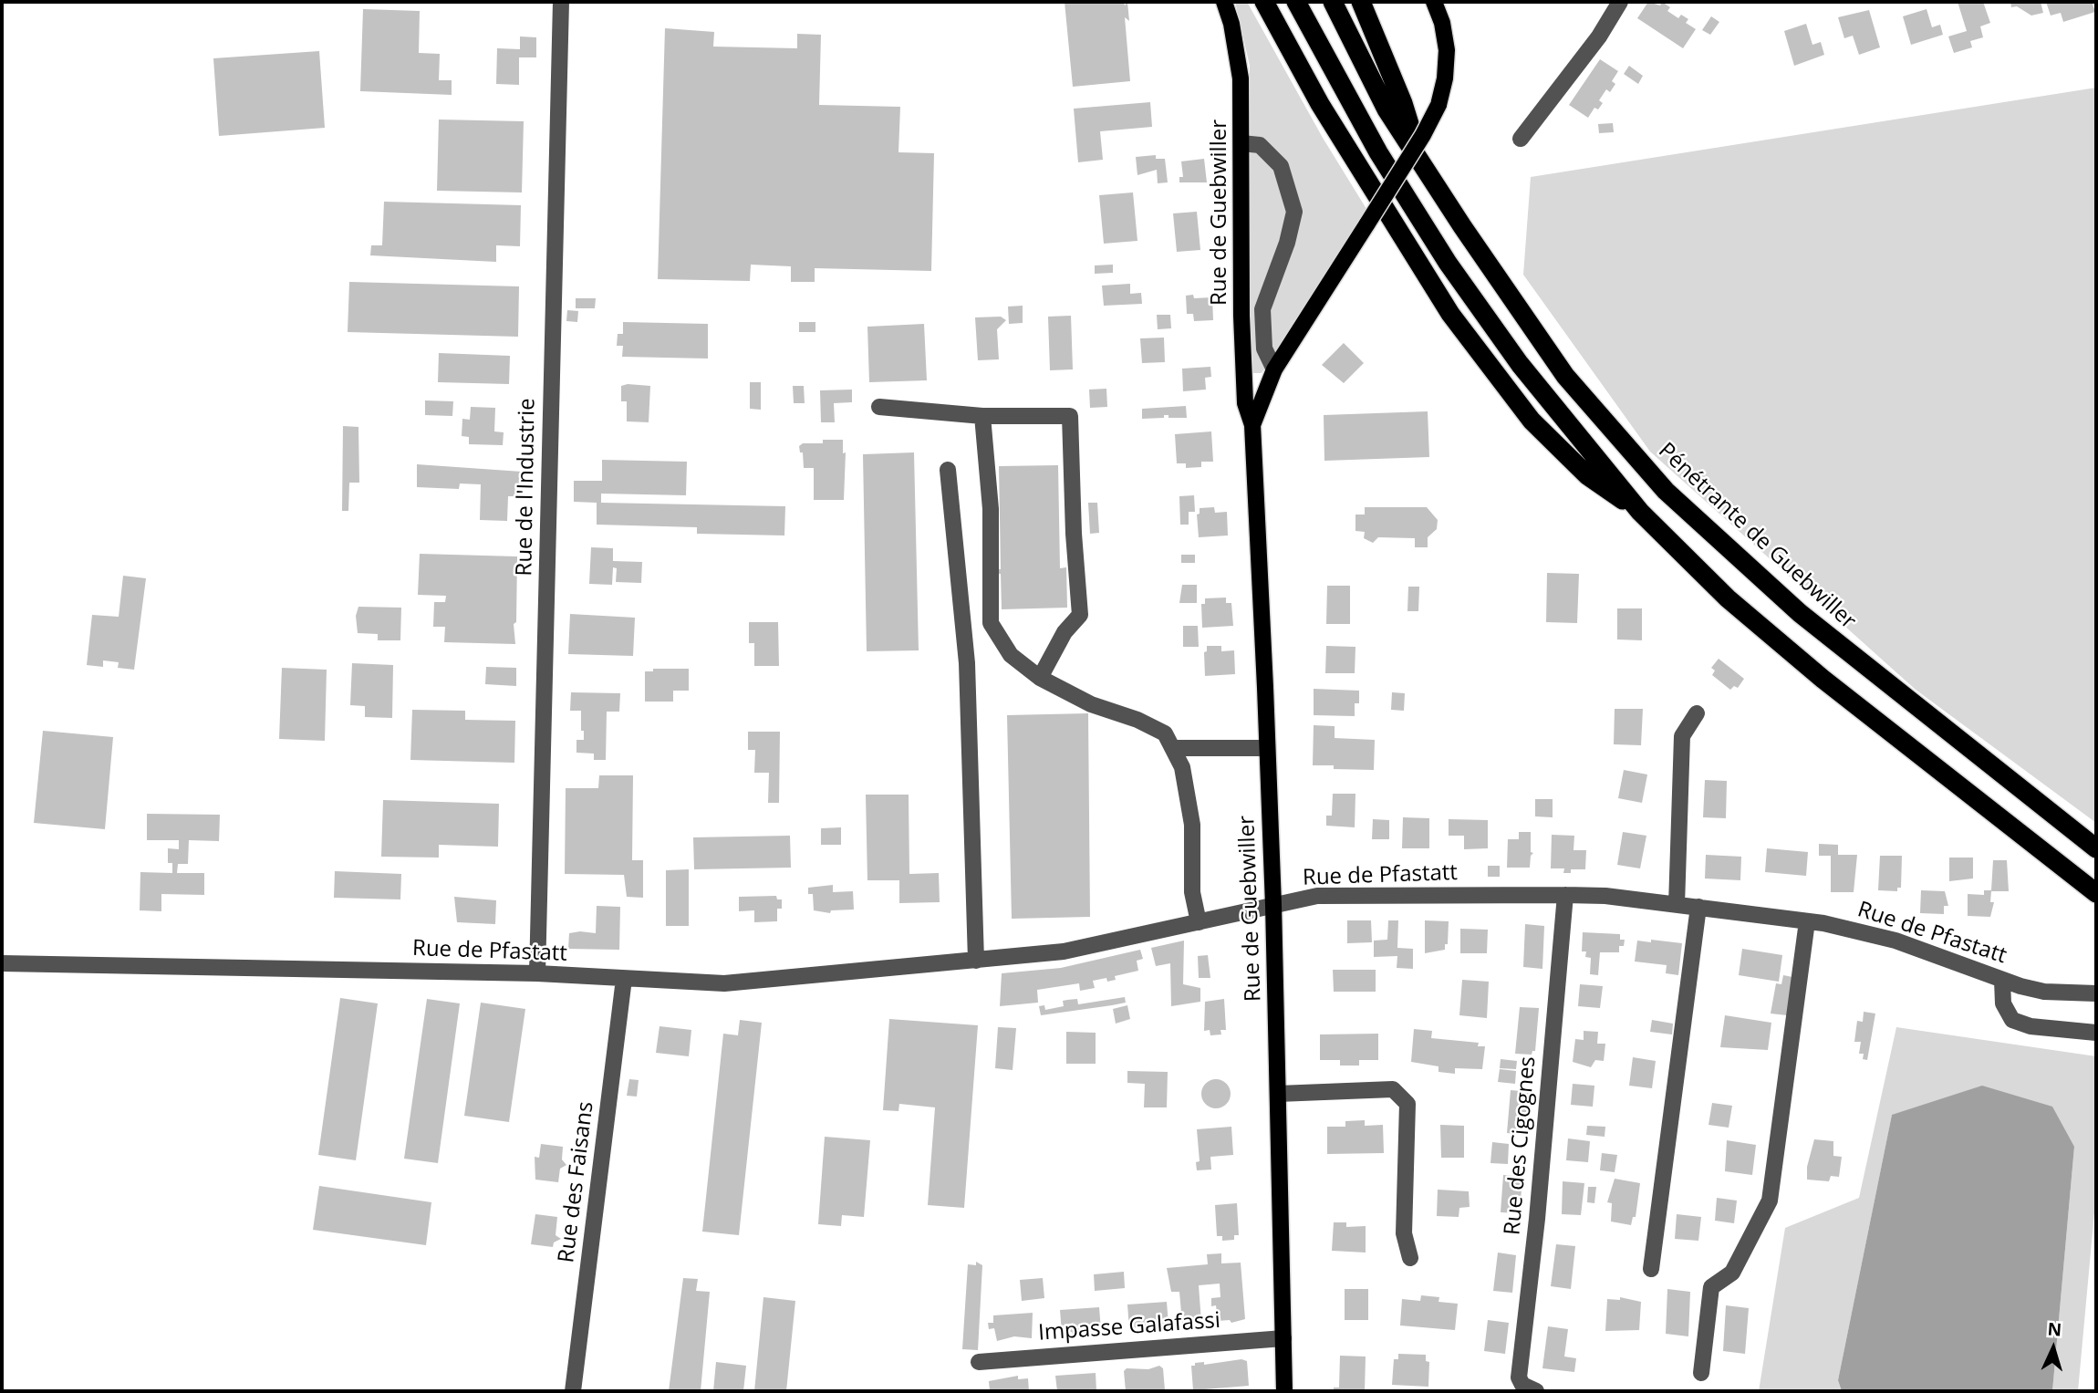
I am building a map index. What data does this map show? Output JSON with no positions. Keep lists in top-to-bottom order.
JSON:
{
  "streets": {
    "highway": ["Pénétrante de Guebwiller"],
    "main road": ["Rue de Guebwiller"],
    "street": [
      "Rue de l'Industrie",
      "Rue de Pfastatt",
      "Rue des Cigognes",
      "Rue des Faisans",
      "Impasse Galafassi"
    ]
  },
  "crossings": [
    ["Rue de Guebwiller", "Rue de Pfastatt"],
    ["Rue de Guebwiller", "Impasse Galafassi"],
    ["Rue de l'Industrie", "Rue de Pfastatt"],
    ["Rue de Pfastatt", "Rue des Cigognes"],
    ["Rue de Pfastatt", "Rue des Faisans"]
  ],
  "north": "top"
}
